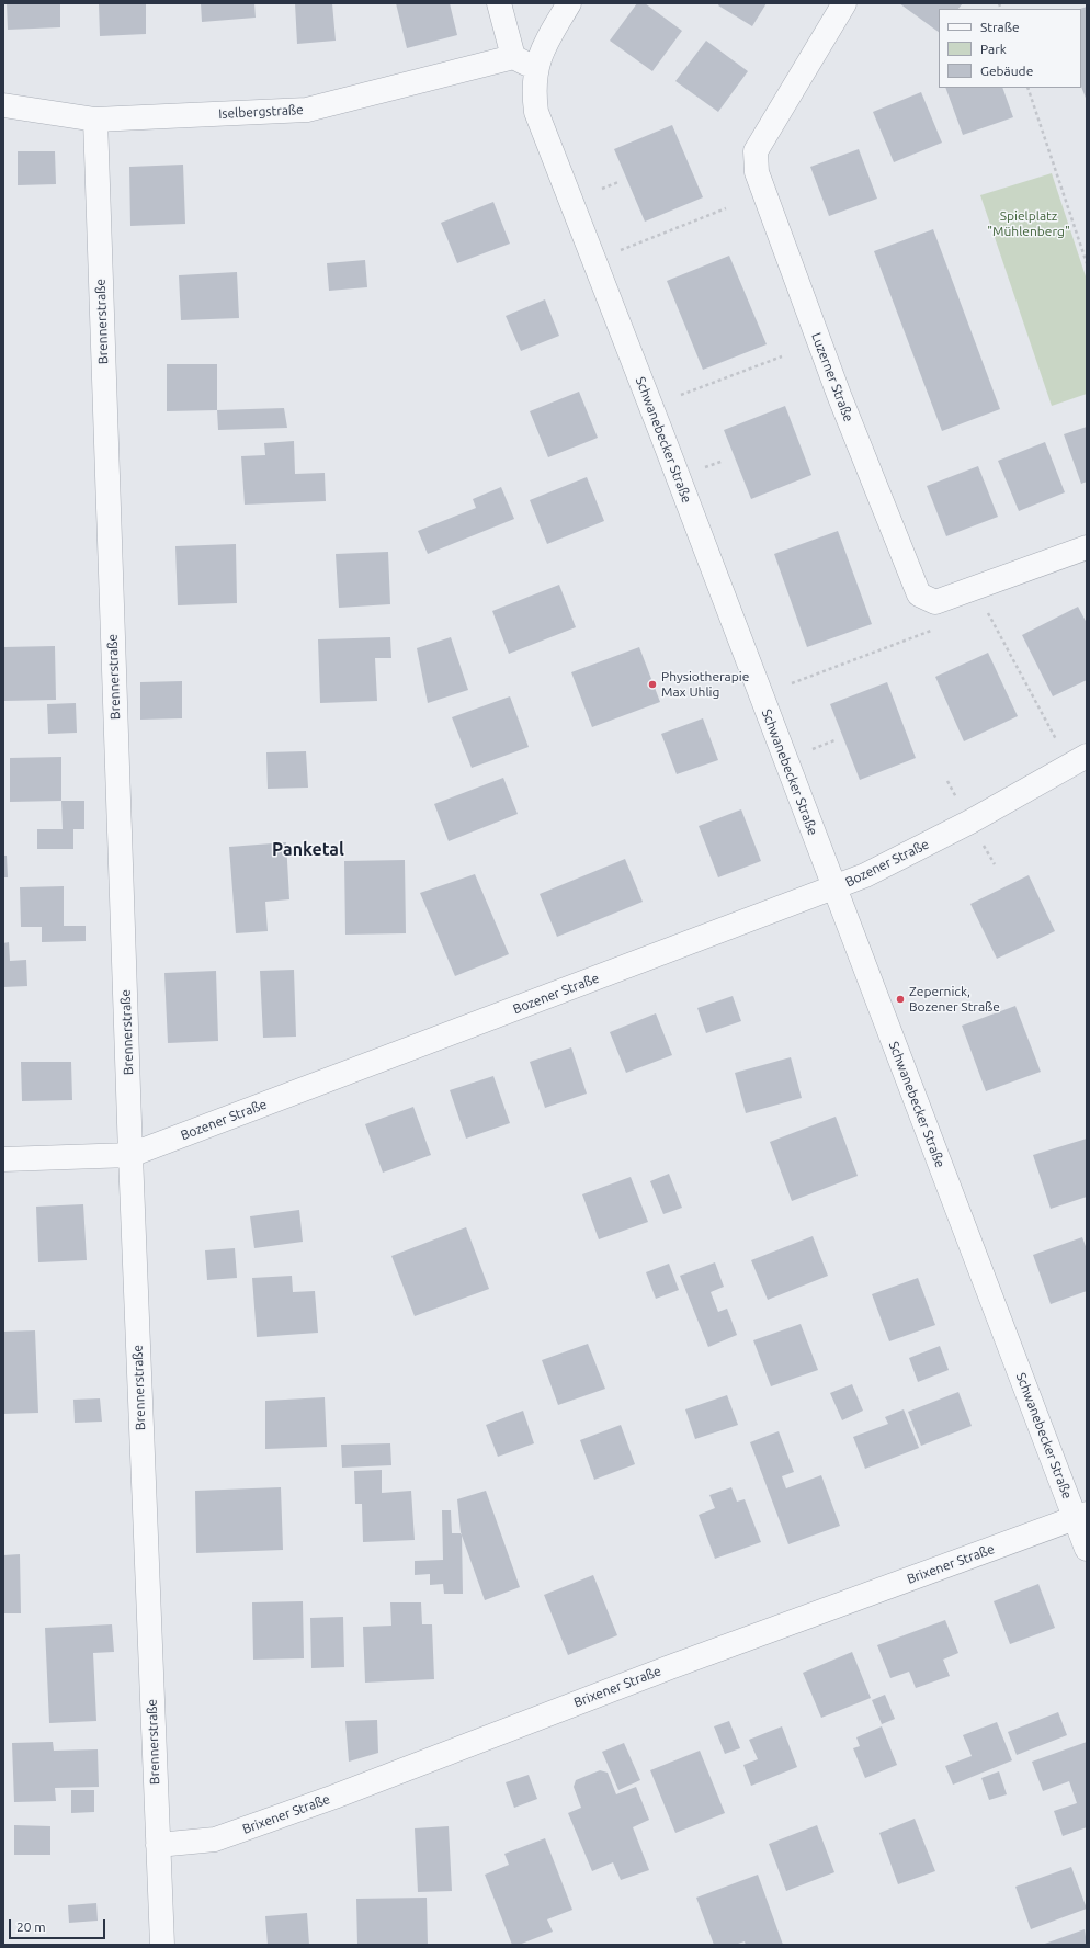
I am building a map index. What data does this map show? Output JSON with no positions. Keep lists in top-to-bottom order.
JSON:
{
  "streets": {
    "street": [
      "Iselbergstraße",
      "Brennerstraße",
      "Luzerner Straße",
      "Schwanebecker Straße",
      "Bozener Straße",
      "Brixener Straße"
    ]
  },
  "crossings": [
    ["Iselbergstraße", "Brennerstraße"],
    ["Brennerstraße", "Bozener Straße"],
    ["Brennerstraße", "Brixener Straße"],
    ["Schwanebecker Straße", "Bozener Straße"],
    ["Schwanebecker Straße", "Brixener Straße"]
  ],
  "districts": ["Panketal"],
  "parks": ["Spielplatz \"Mühlenberg\""],
  "places": ["Physiotherapie Max Uhlig", "Zepernick, Bozener Straße"],
  "legend": ["Straße", "Park", "Gebäude"],
  "scale_bar": "20 m"
}
